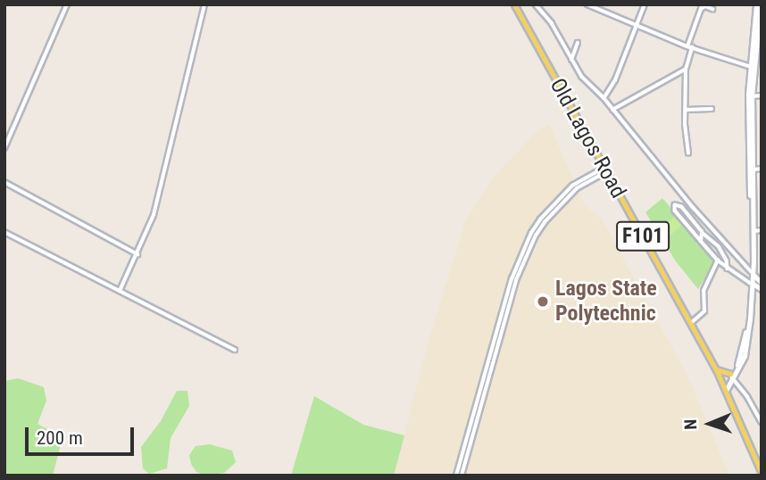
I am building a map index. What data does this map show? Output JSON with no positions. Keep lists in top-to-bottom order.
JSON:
{
  "streets": {
    "main road": ["Old Lagos Road", "F101"]
  },
  "places": ["Lagos State Polytechnic"],
  "scale_bar": "200 m",
  "north": "left"
}
